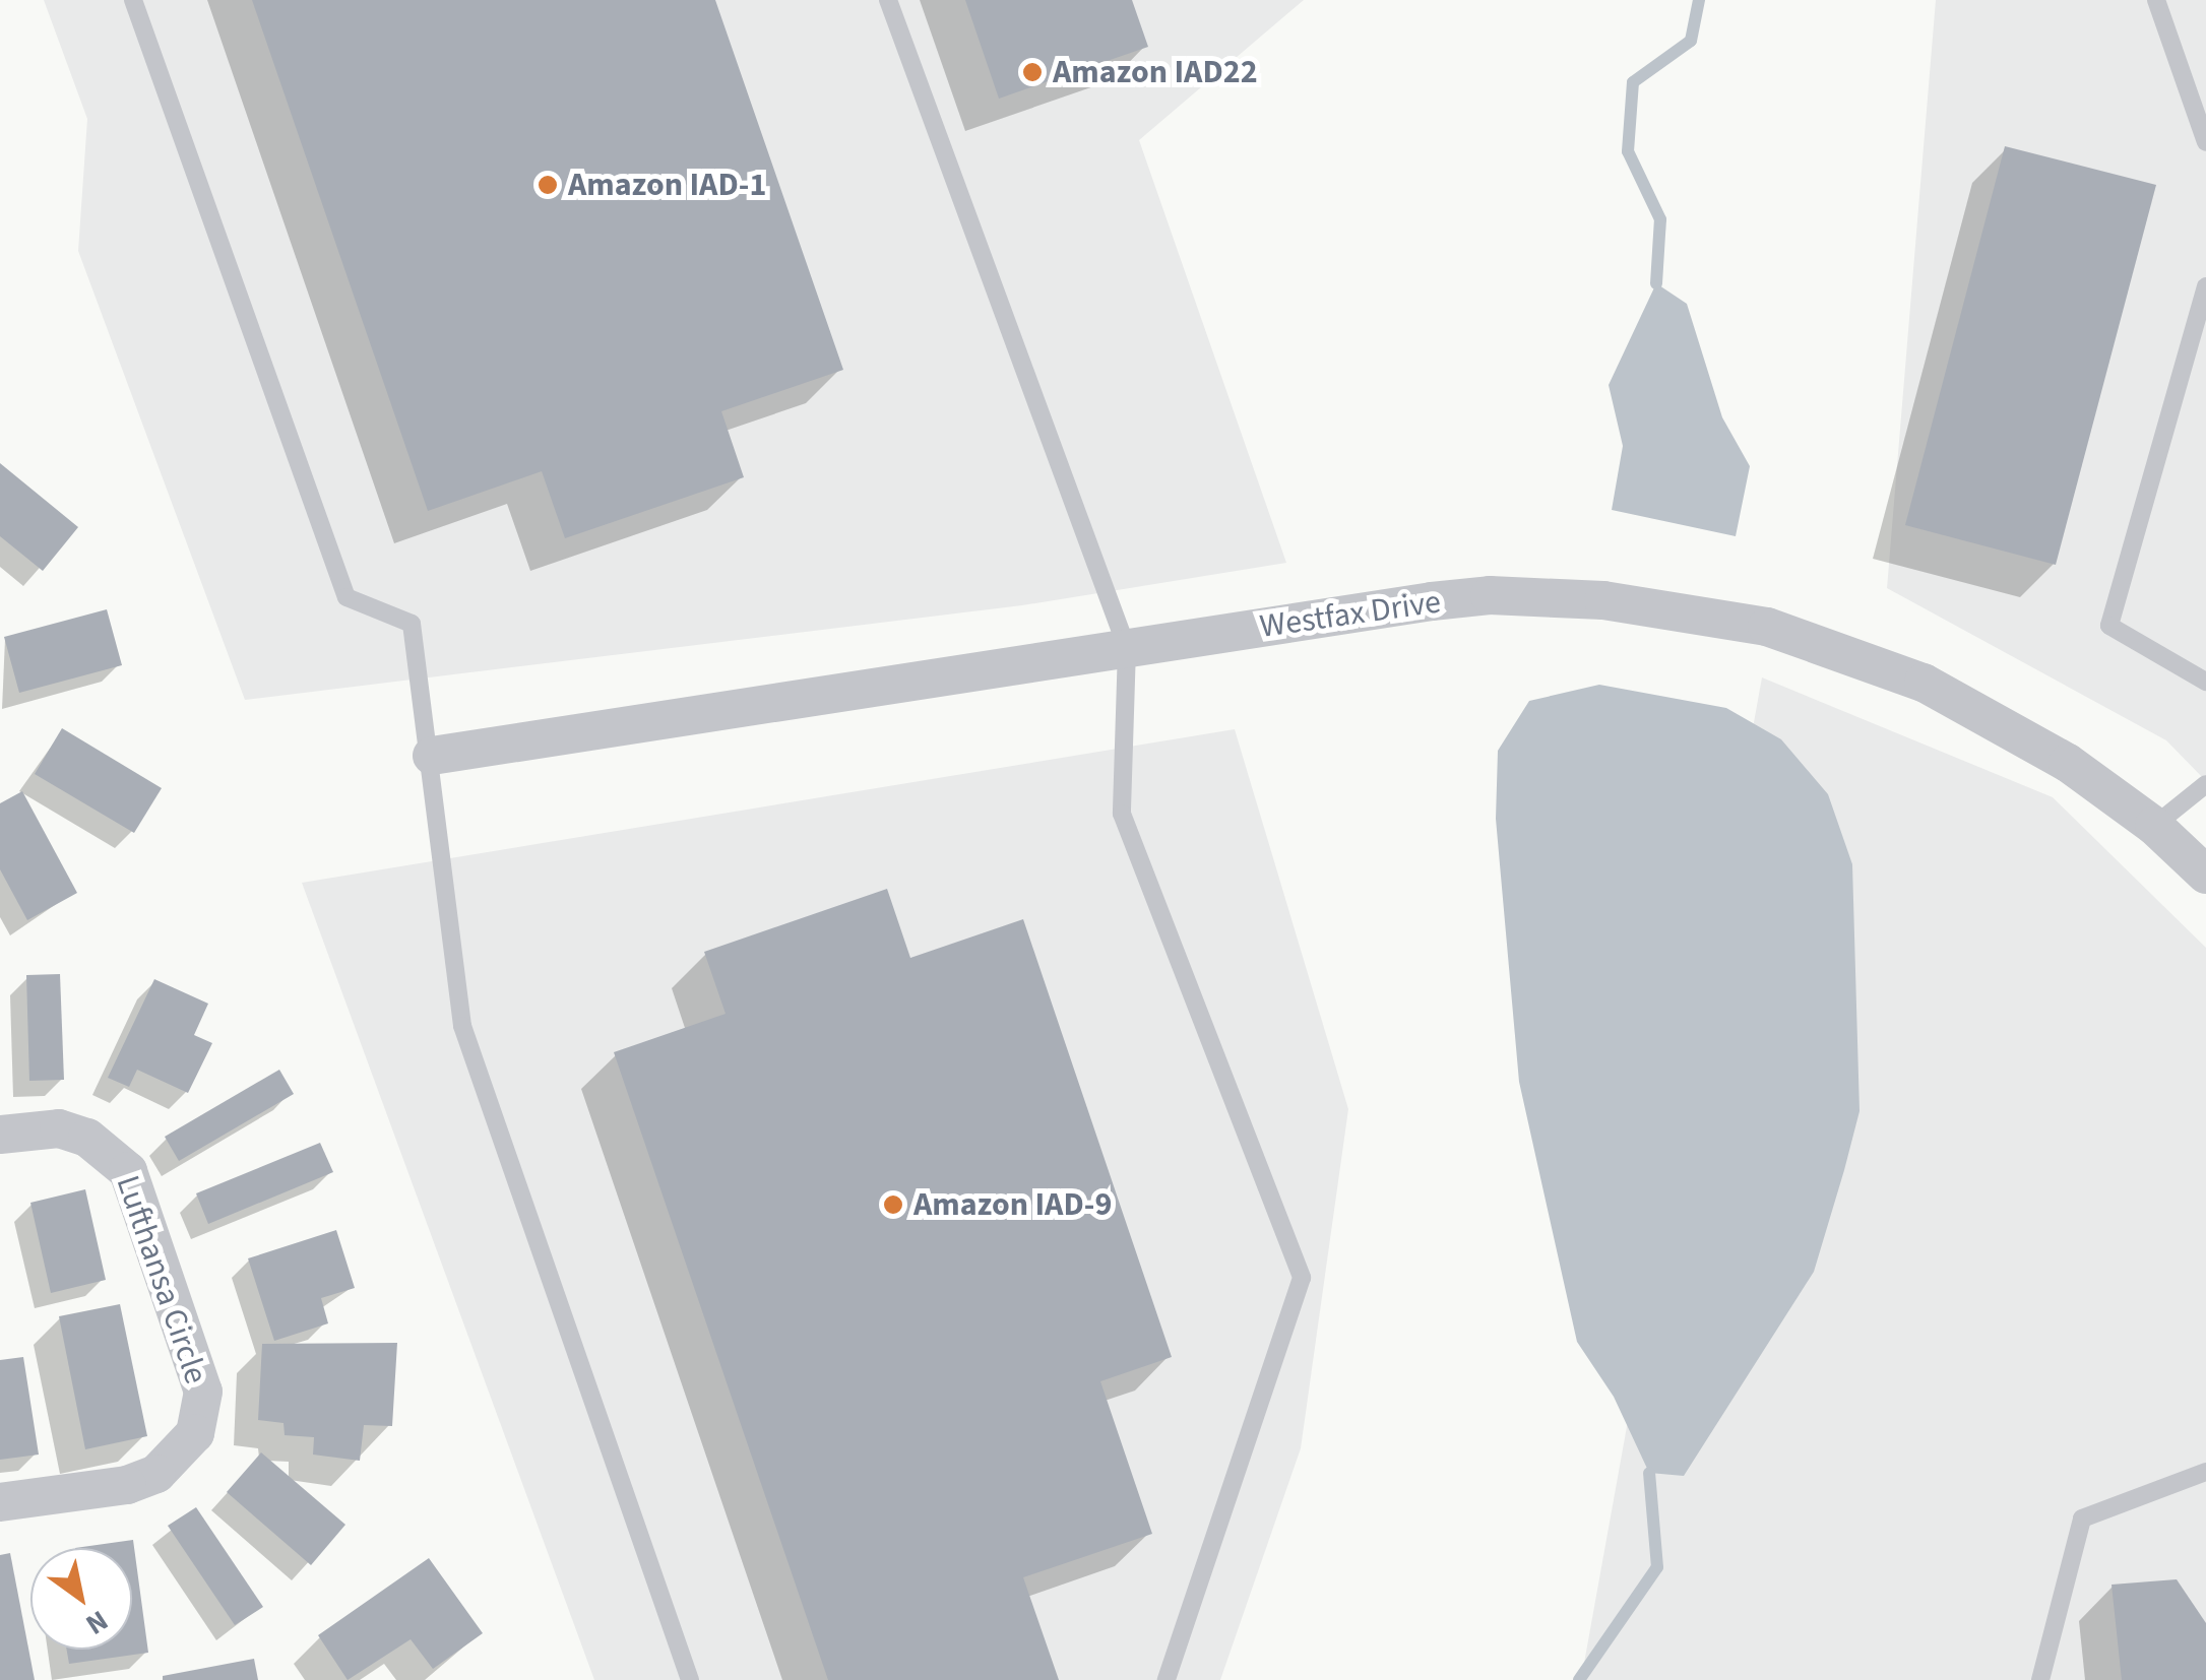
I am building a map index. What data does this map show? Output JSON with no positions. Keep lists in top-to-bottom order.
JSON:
{
  "streets": {
    "street": ["Westfax Drive", "Lufthansa Circle"]
  },
  "places": ["Amazon IAD22", "Amazon IAD-1", "Amazon IAD-9"],
  "north": "bottom right"
}
